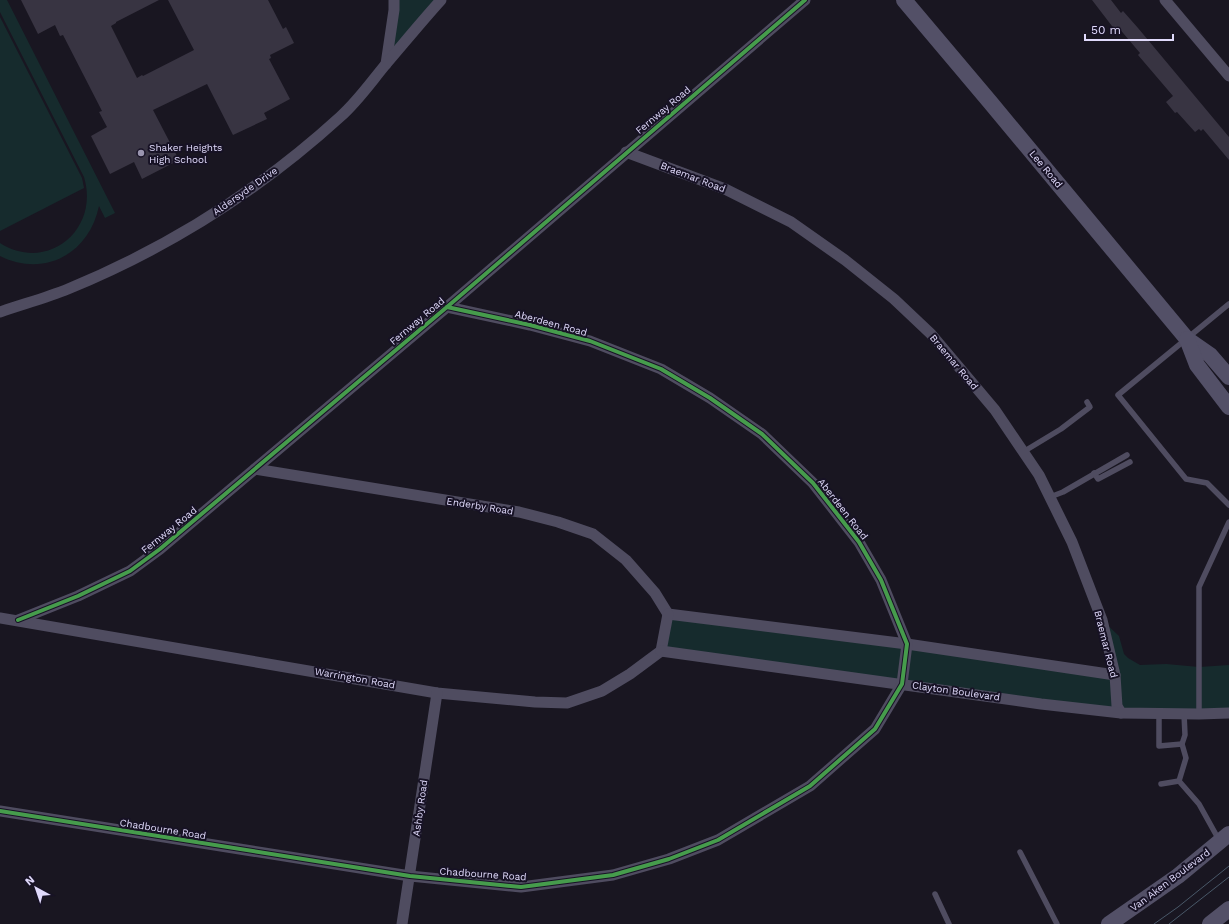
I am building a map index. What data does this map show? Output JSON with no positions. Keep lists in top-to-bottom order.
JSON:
{
  "streets": {
    "main road": ["Lee Road", "Van Aken Boulevard"],
    "street": [
      "Fernway Road",
      "Braemar Road",
      "Aldersyde Drive",
      "Aberdeen Road",
      "Enderby Road",
      "Warrington Road",
      "Clayton Boulevard",
      "Ashby Road",
      "Chadbourne Road"
    ]
  },
  "crossings": [
    ["Fernway Road", "Braemar Road"],
    ["Fernway Road", "Aberdeen Road"],
    ["Fernway Road", "Enderby Road"],
    ["Fernway Road", "Warrington Road"],
    ["Braemar Road", "Clayton Boulevard"],
    ["Aberdeen Road", "Clayton Boulevard"],
    ["Aberdeen Road", "Chadbourne Road"],
    ["Warrington Road", "Clayton Boulevard"],
    ["Warrington Road", "Ashby Road"],
    ["Clayton Boulevard", "Chadbourne Road"],
    ["Ashby Road", "Chadbourne Road"]
  ],
  "places": ["Shaker Heights High School"],
  "scale_bar": "50 m",
  "north": "top left"
}
